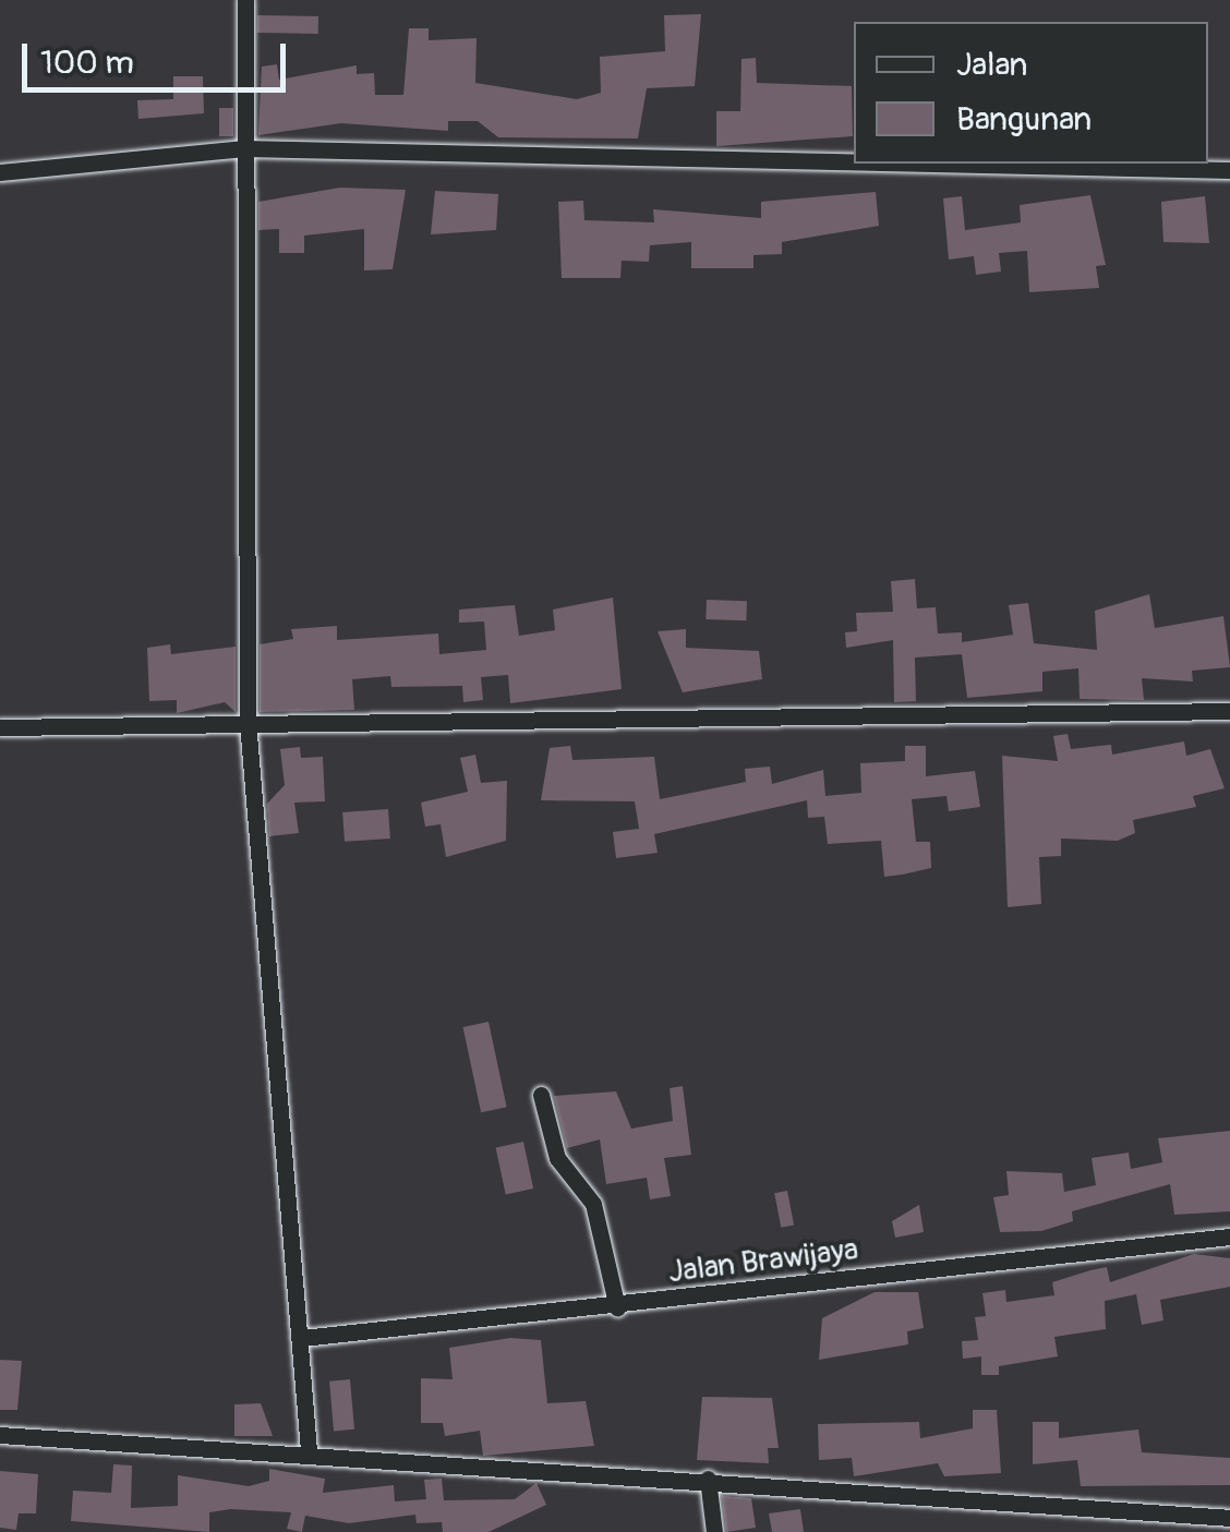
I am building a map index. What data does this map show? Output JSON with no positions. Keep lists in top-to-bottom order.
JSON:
{
  "streets": {
    "street": ["Jalan Brawijaya"]
  },
  "legend": ["Jalan", "Bangunan"],
  "scale_bar": "100 m"
}
